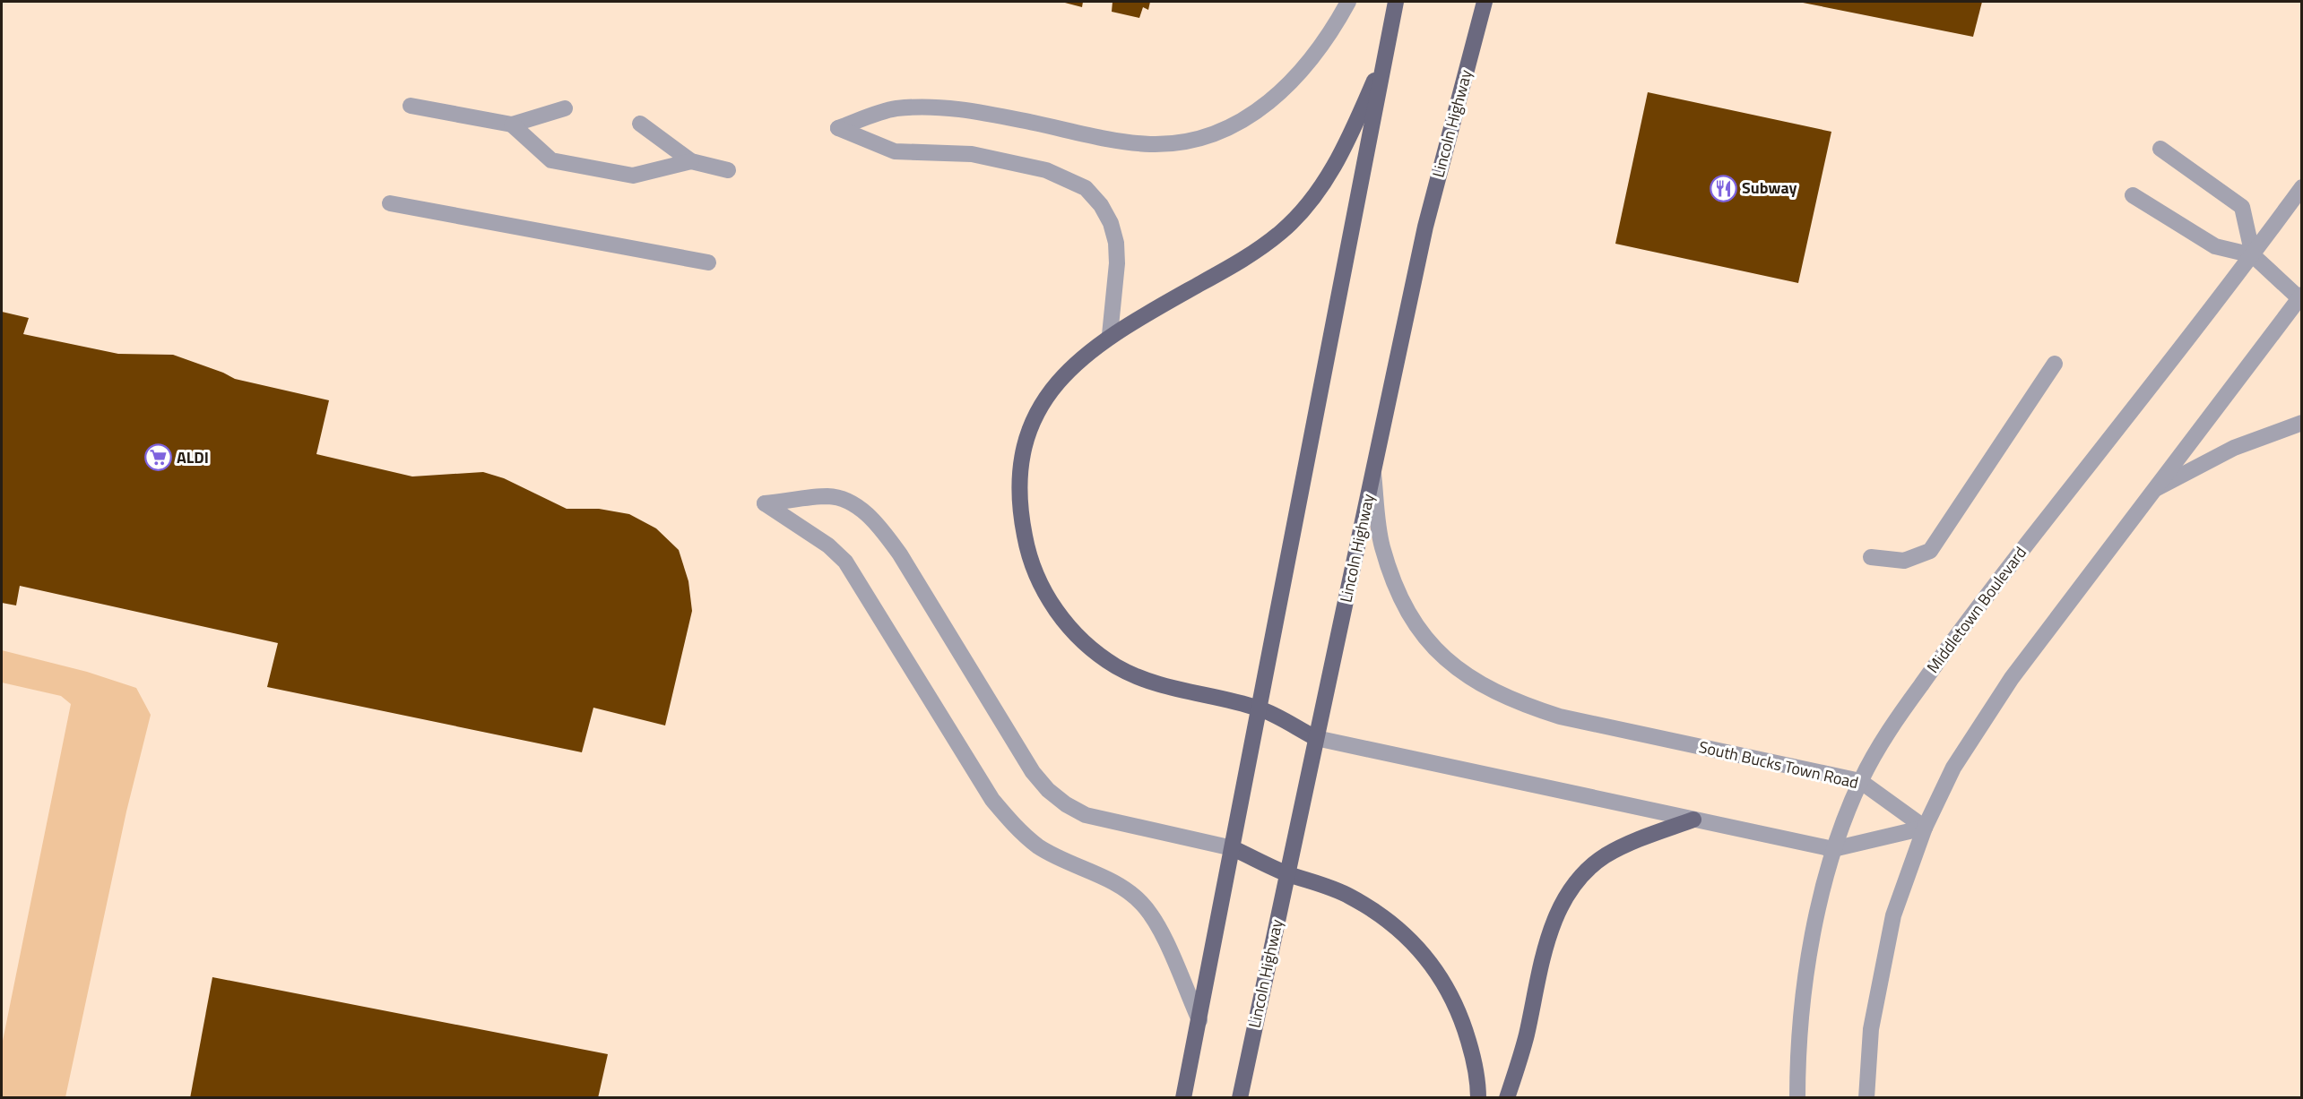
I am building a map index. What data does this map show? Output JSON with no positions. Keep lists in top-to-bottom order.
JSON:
{
  "streets": {
    "main road": ["Lincoln Highway"],
    "street": ["Middletown Boulevard", "South Bucks Town Road"]
  },
  "crossings": [
    ["Lincoln Highway", "South Bucks Town Road"],
    ["Middletown Boulevard", "South Bucks Town Road"]
  ],
  "places": {
    "restaurant": ["Subway"],
    "supermarket": ["ALDI"]
  }
}
